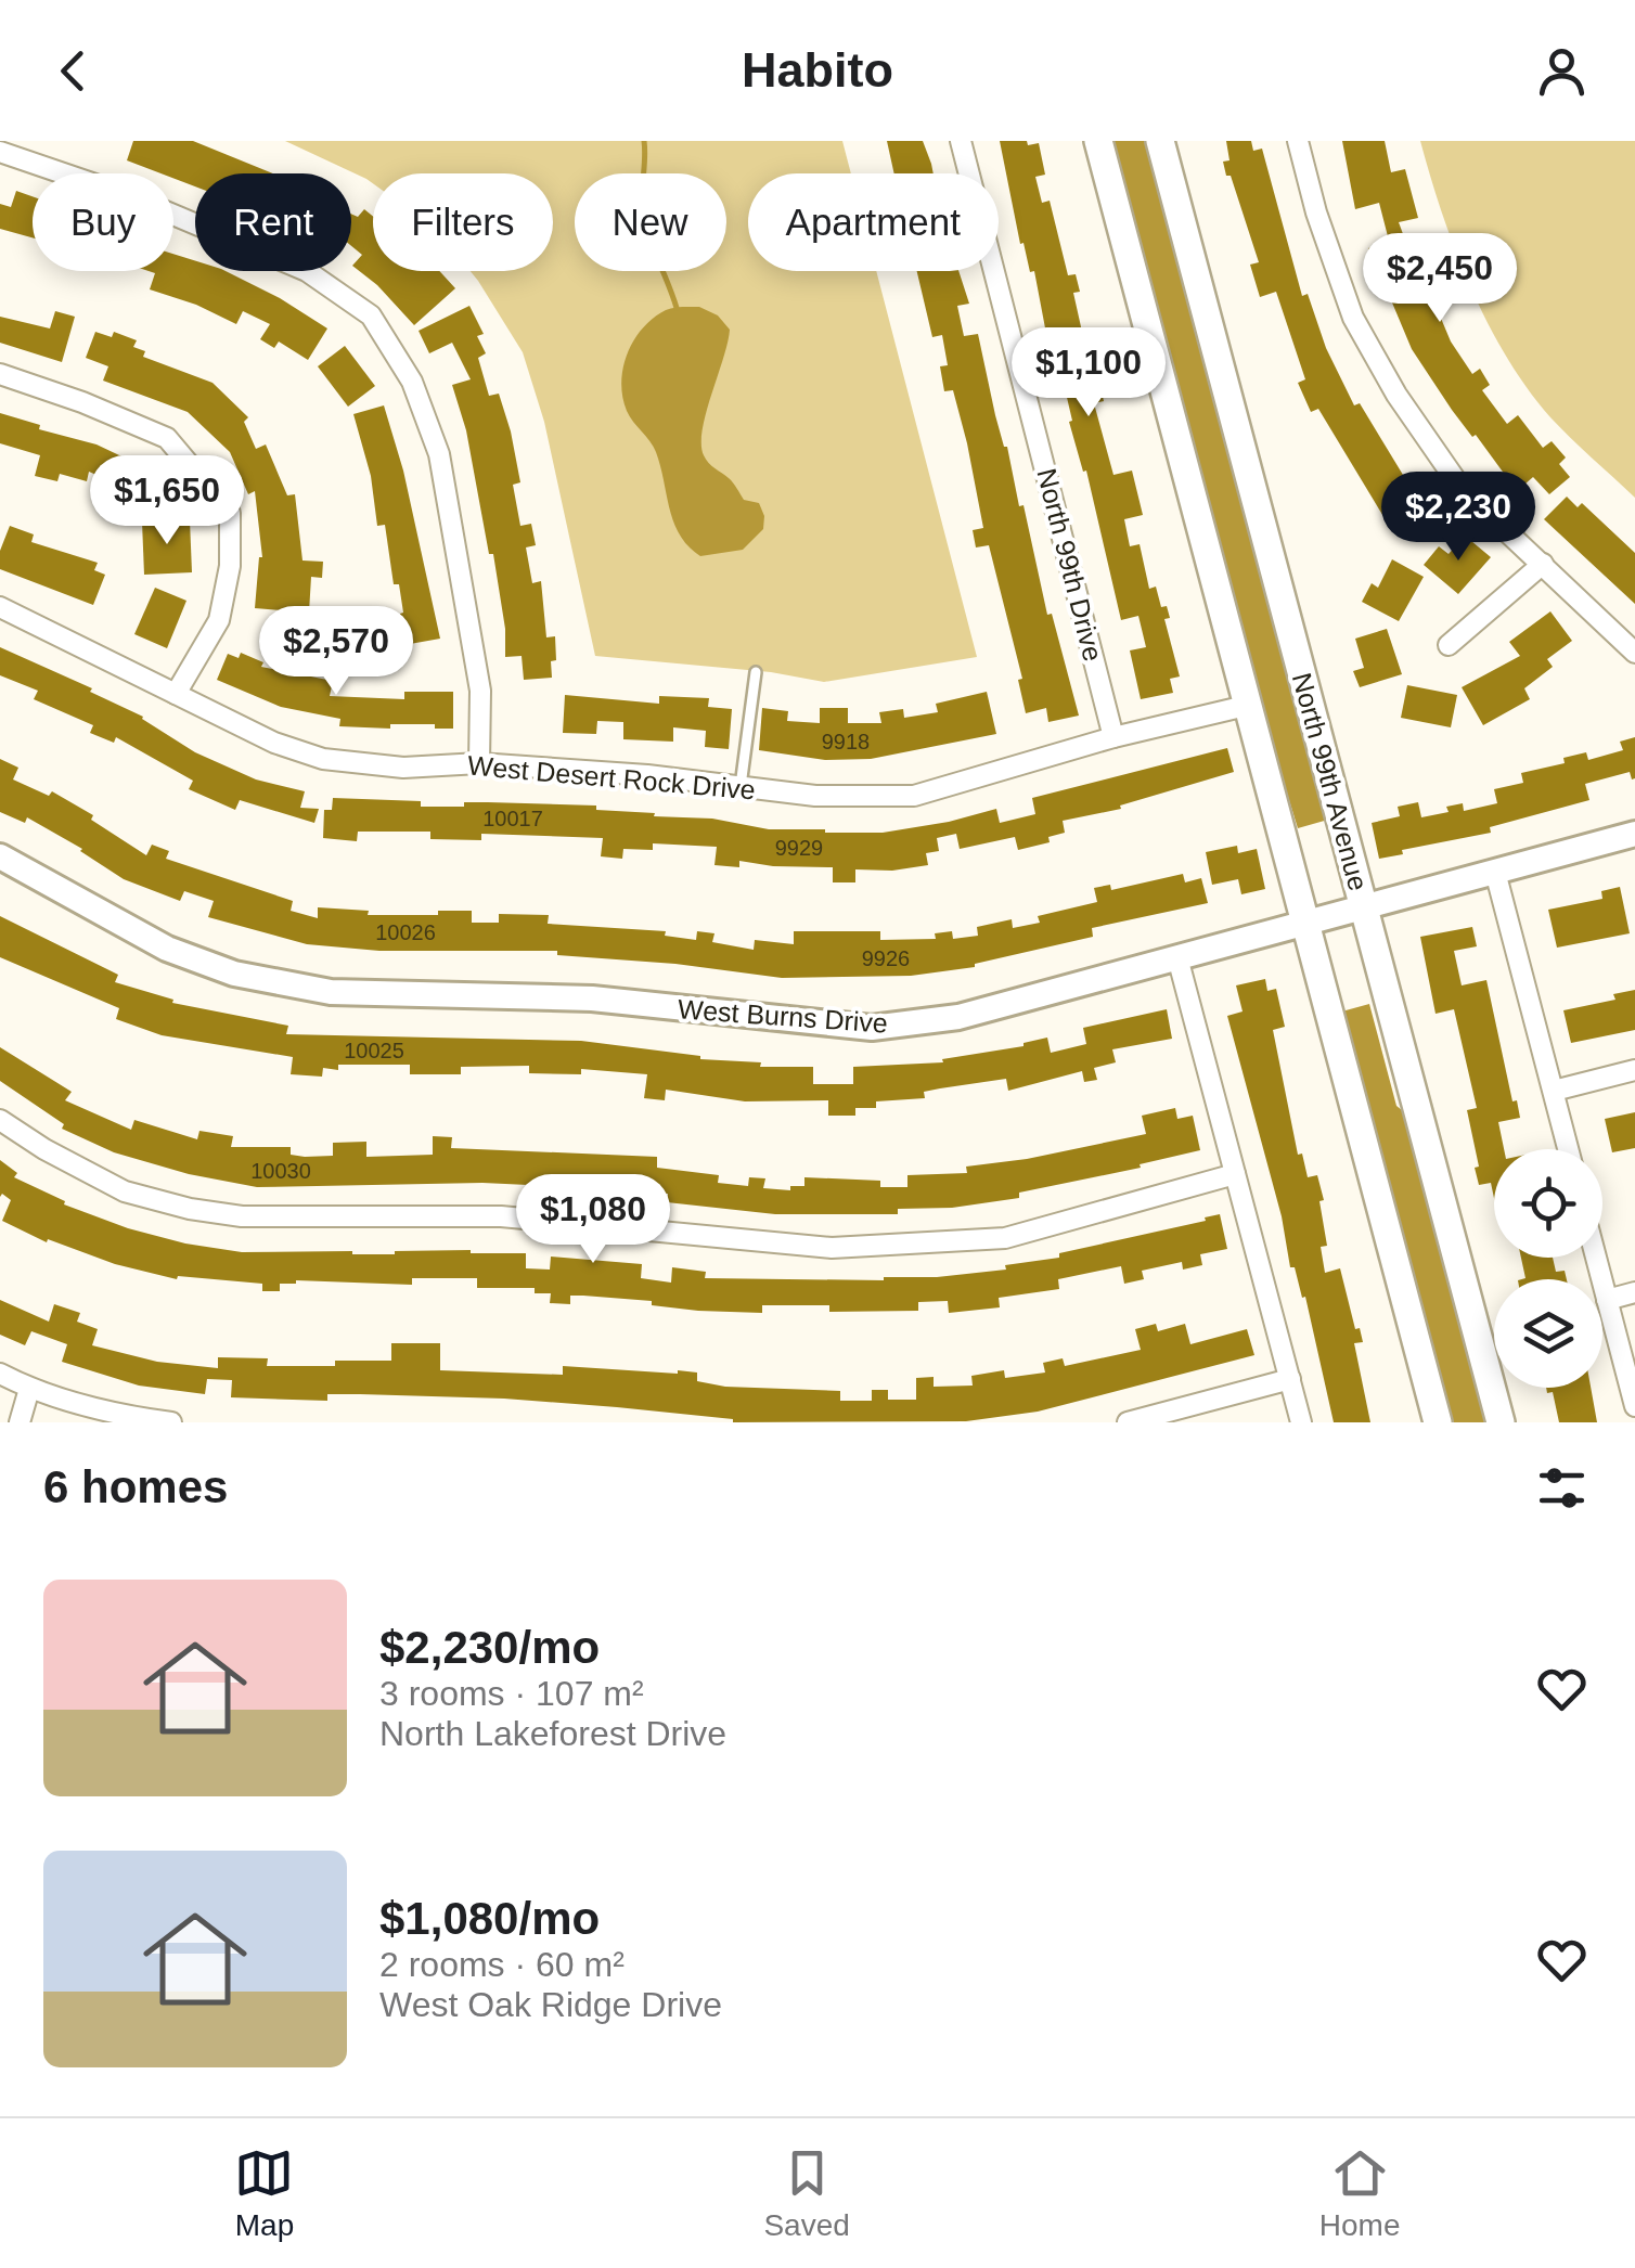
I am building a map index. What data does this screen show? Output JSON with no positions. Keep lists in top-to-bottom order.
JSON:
{
  "streets": {
    "main road": ["North 99th Avenue"],
    "street": ["North 99th Drive", "West Desert Rock Drive", "West Burns Drive"]
  },
  "crossings": [
    ["North 99th Drive", "West Desert Rock Drive"],
    ["North 99th Avenue", "West Burns Drive"]
  ],
  "house_numbers": [
    "9918",
    "10017",
    "9929",
    "10026",
    "9926",
    "10025",
    "10030"
  ],
  "page": {
    "header": "Habito",
    "chip": [
      "Buy",
      "Rent",
      "Filters",
      "New",
      "Apartment"
    ],
    "price": [
      "$2,450",
      "$1,100",
      "$1,650",
      "$2,230",
      "$2,570",
      "$1,080"
    ],
    "heading": "6 homes",
    "list": [
      {
        "name": "$2,230/mo",
        "note": "3 rooms · 107 m² · North Lakeforest Drive"
      },
      {
        "name": "$1,080/mo",
        "note": "2 rooms · 60 m² · West Oak Ridge Drive"
      }
    ],
    "tabs": ["Map", "Saved", "Home"]
  }
}
